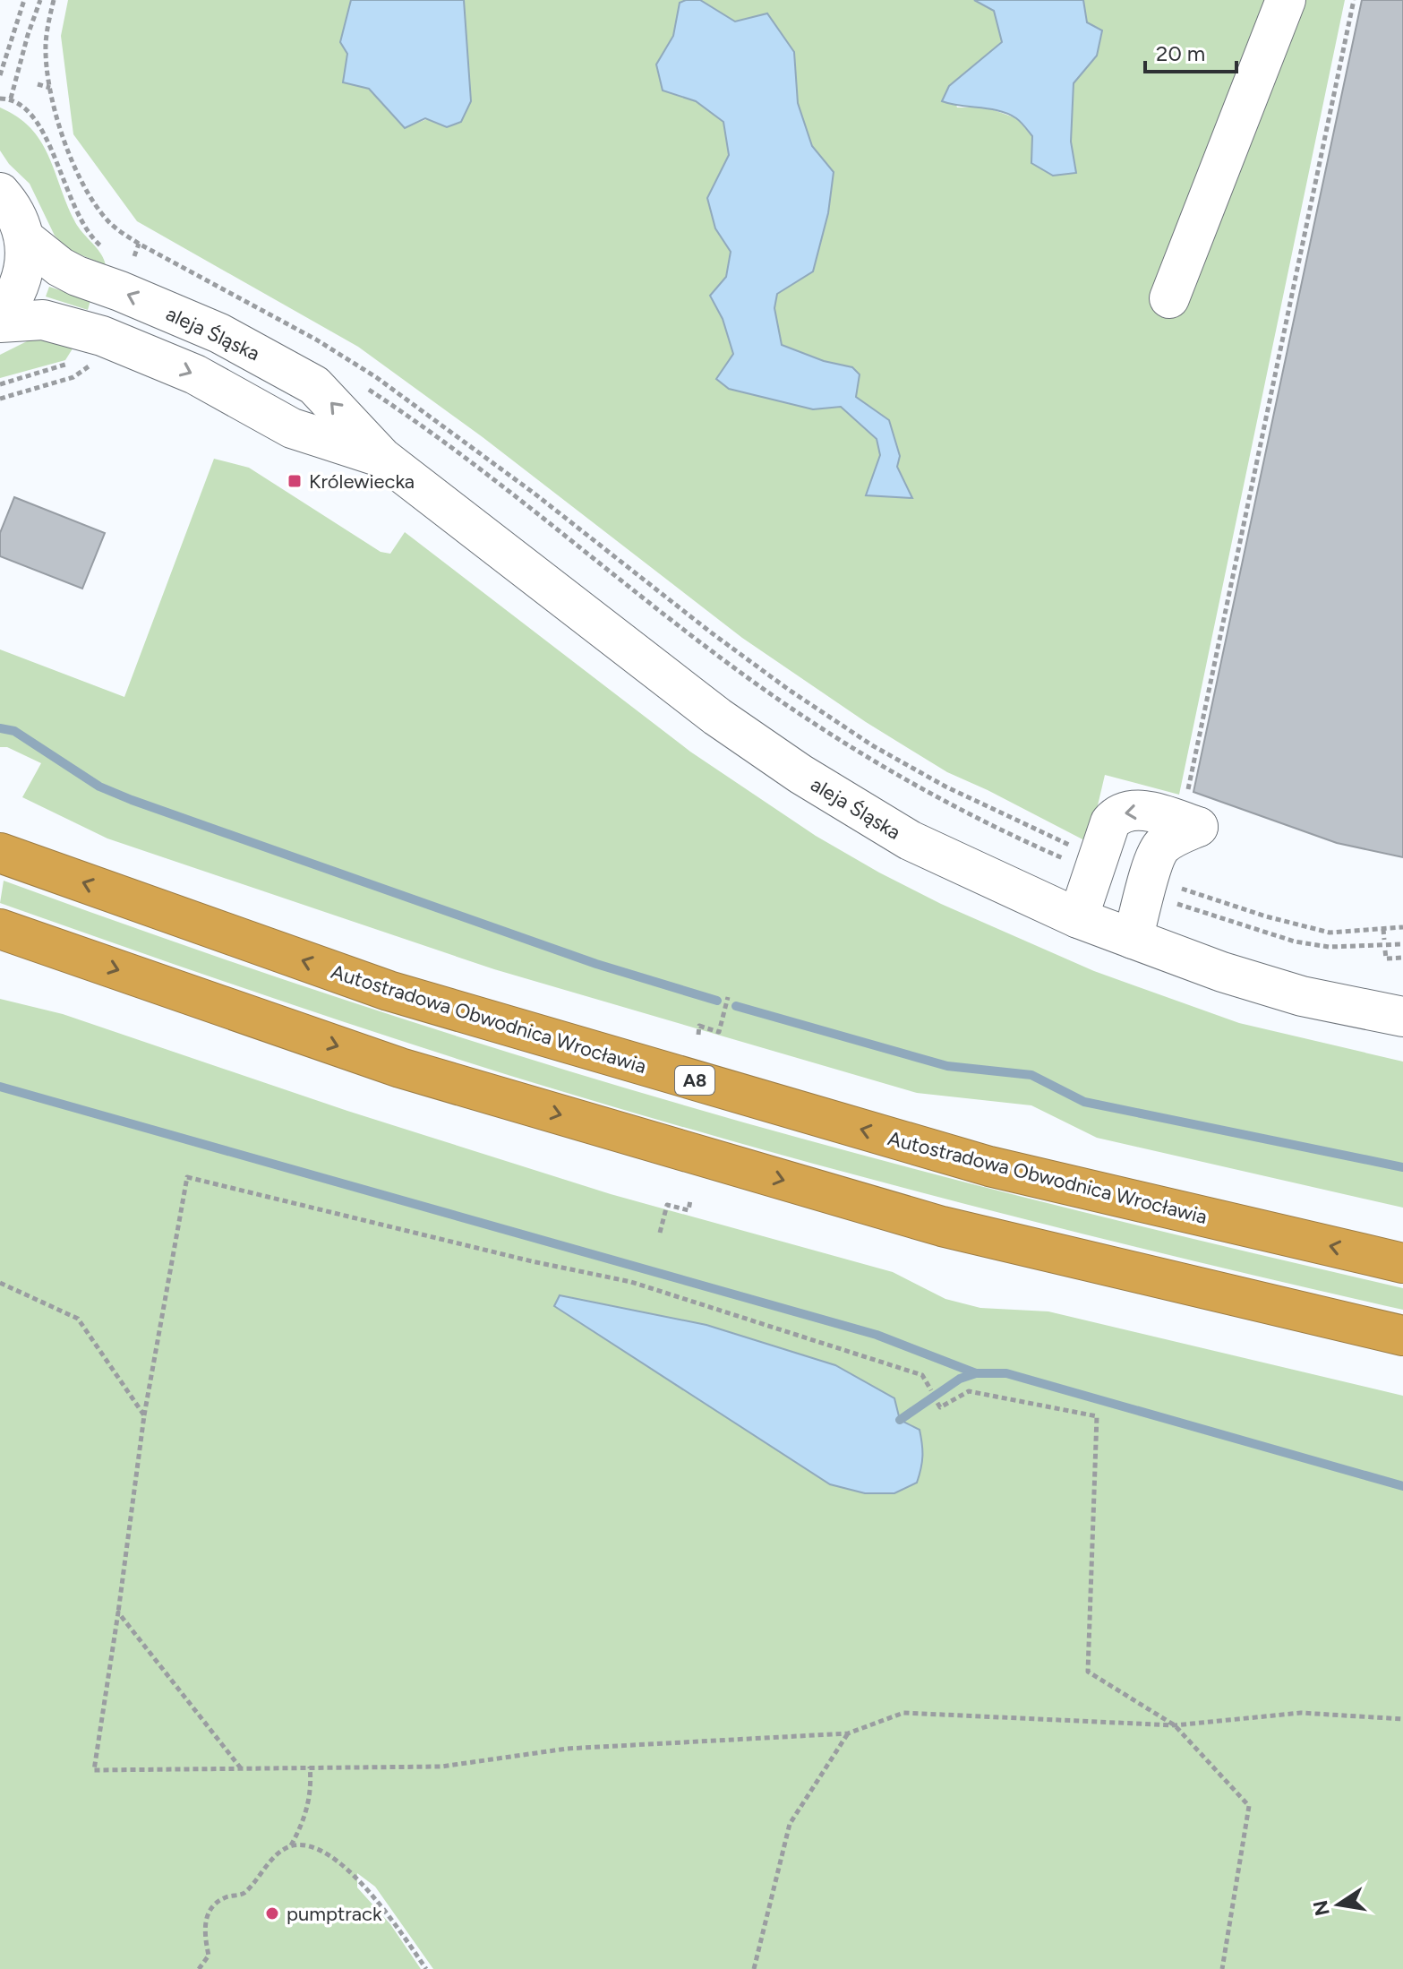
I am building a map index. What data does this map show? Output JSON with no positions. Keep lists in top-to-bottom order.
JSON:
{
  "streets": {
    "highway": ["Autostradowa Obwodnica Wrocławia", "A8"],
    "street": ["aleja Śląska"]
  },
  "places": {
    "transit": ["Królewiecka"],
    "other": ["pumptrack"]
  },
  "scale_bar": "20 m",
  "north": "left"
}
